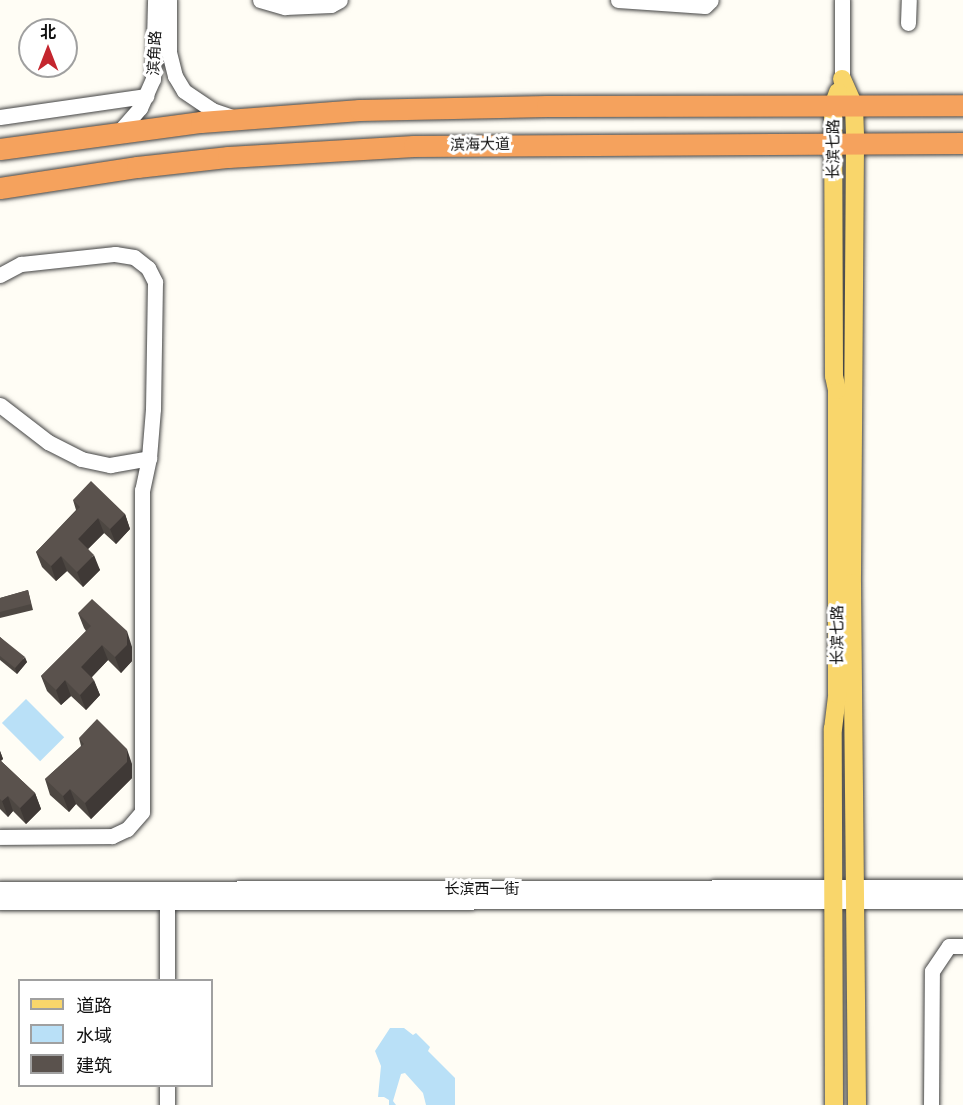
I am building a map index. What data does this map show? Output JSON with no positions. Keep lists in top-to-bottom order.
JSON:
{
  "streets": {
    "highway": ["滨海大道"],
    "main road": ["长滨七路"],
    "street": ["滨角路", "长滨西一街"]
  },
  "crossings": [
    ["滨海大道", "长滨七路"],
    ["长滨七路", "长滨西一街"]
  ],
  "legend": ["道路", "水域", "建筑"],
  "north": "top"
}
